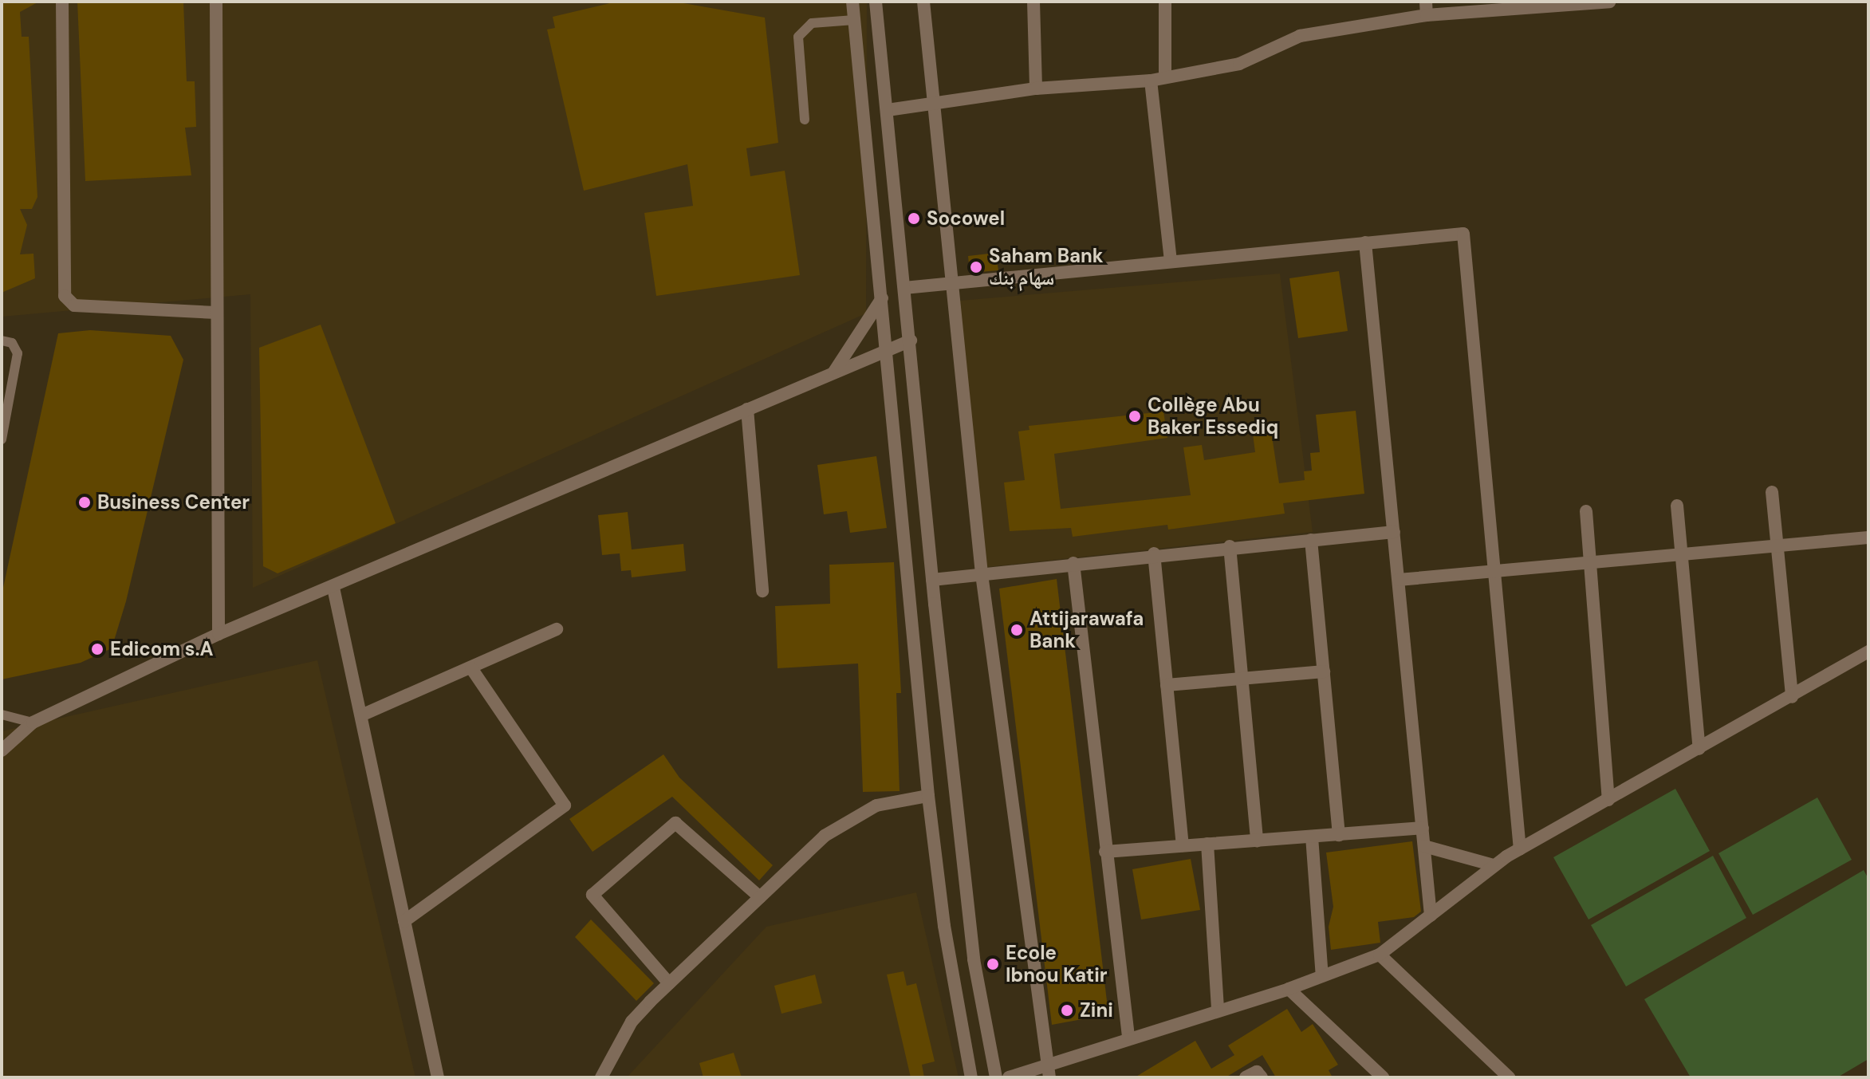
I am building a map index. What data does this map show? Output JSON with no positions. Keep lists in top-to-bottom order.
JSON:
{
  "places": [
    "Socowel",
    "Saham Bank سهام بنك",
    "Collège Abu Baker Essediq",
    "Business Center",
    "Attijarawafa Bank",
    "Edicom s.A",
    "Ecole Ibnou Katir",
    "Zini"
  ]
}
